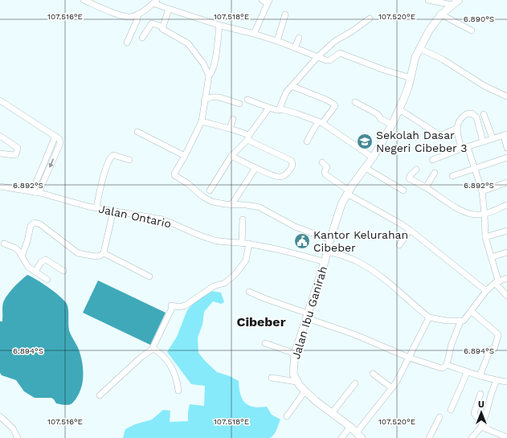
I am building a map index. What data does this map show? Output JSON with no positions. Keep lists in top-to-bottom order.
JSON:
{
  "streets": {
    "main road": ["Jalan Ibu Ganirah"],
    "street": ["Jalan Ontario"]
  },
  "crossings": [
    ["Jalan Ontario", "Jalan Ibu Ganirah"]
  ],
  "districts": ["Cibeber"],
  "places": {
    "school or university": ["Sekolah Dasar Negeri Cibeber 3"],
    "public building": ["Kantor Kelurahan Cibeber"]
  },
  "north": "top",
  "coordinates": [
    "107.516°E",
    "107.518°E",
    "107.520°E",
    "6.890°S",
    "6.892°S",
    "6.894°S"
  ]
}
